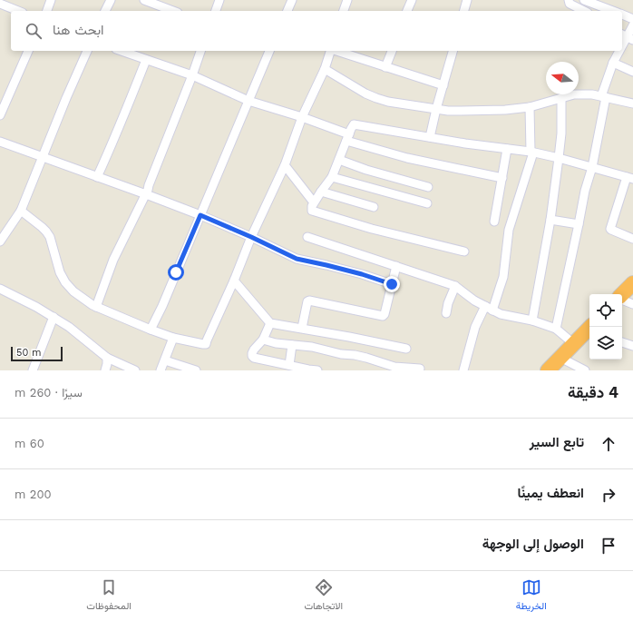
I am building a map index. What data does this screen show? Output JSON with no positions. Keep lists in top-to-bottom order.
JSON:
{
  "scale_bar": "50 m",
  "north": "left",
  "page": {
    "search": "ابحث هنا",
    "scale": "50 m",
    "heading": ["4 دقيقة", "سيرًا · 260 m"],
    "list": [
      ["تابع السير", "60 m"],
      ["انعطف يمينًا", "200 m"],
      "الوصول إلى الوجهة"
    ],
    "nav": ["الخريطة", "الاتجاهات", "المحفوظات"]
  }
}
